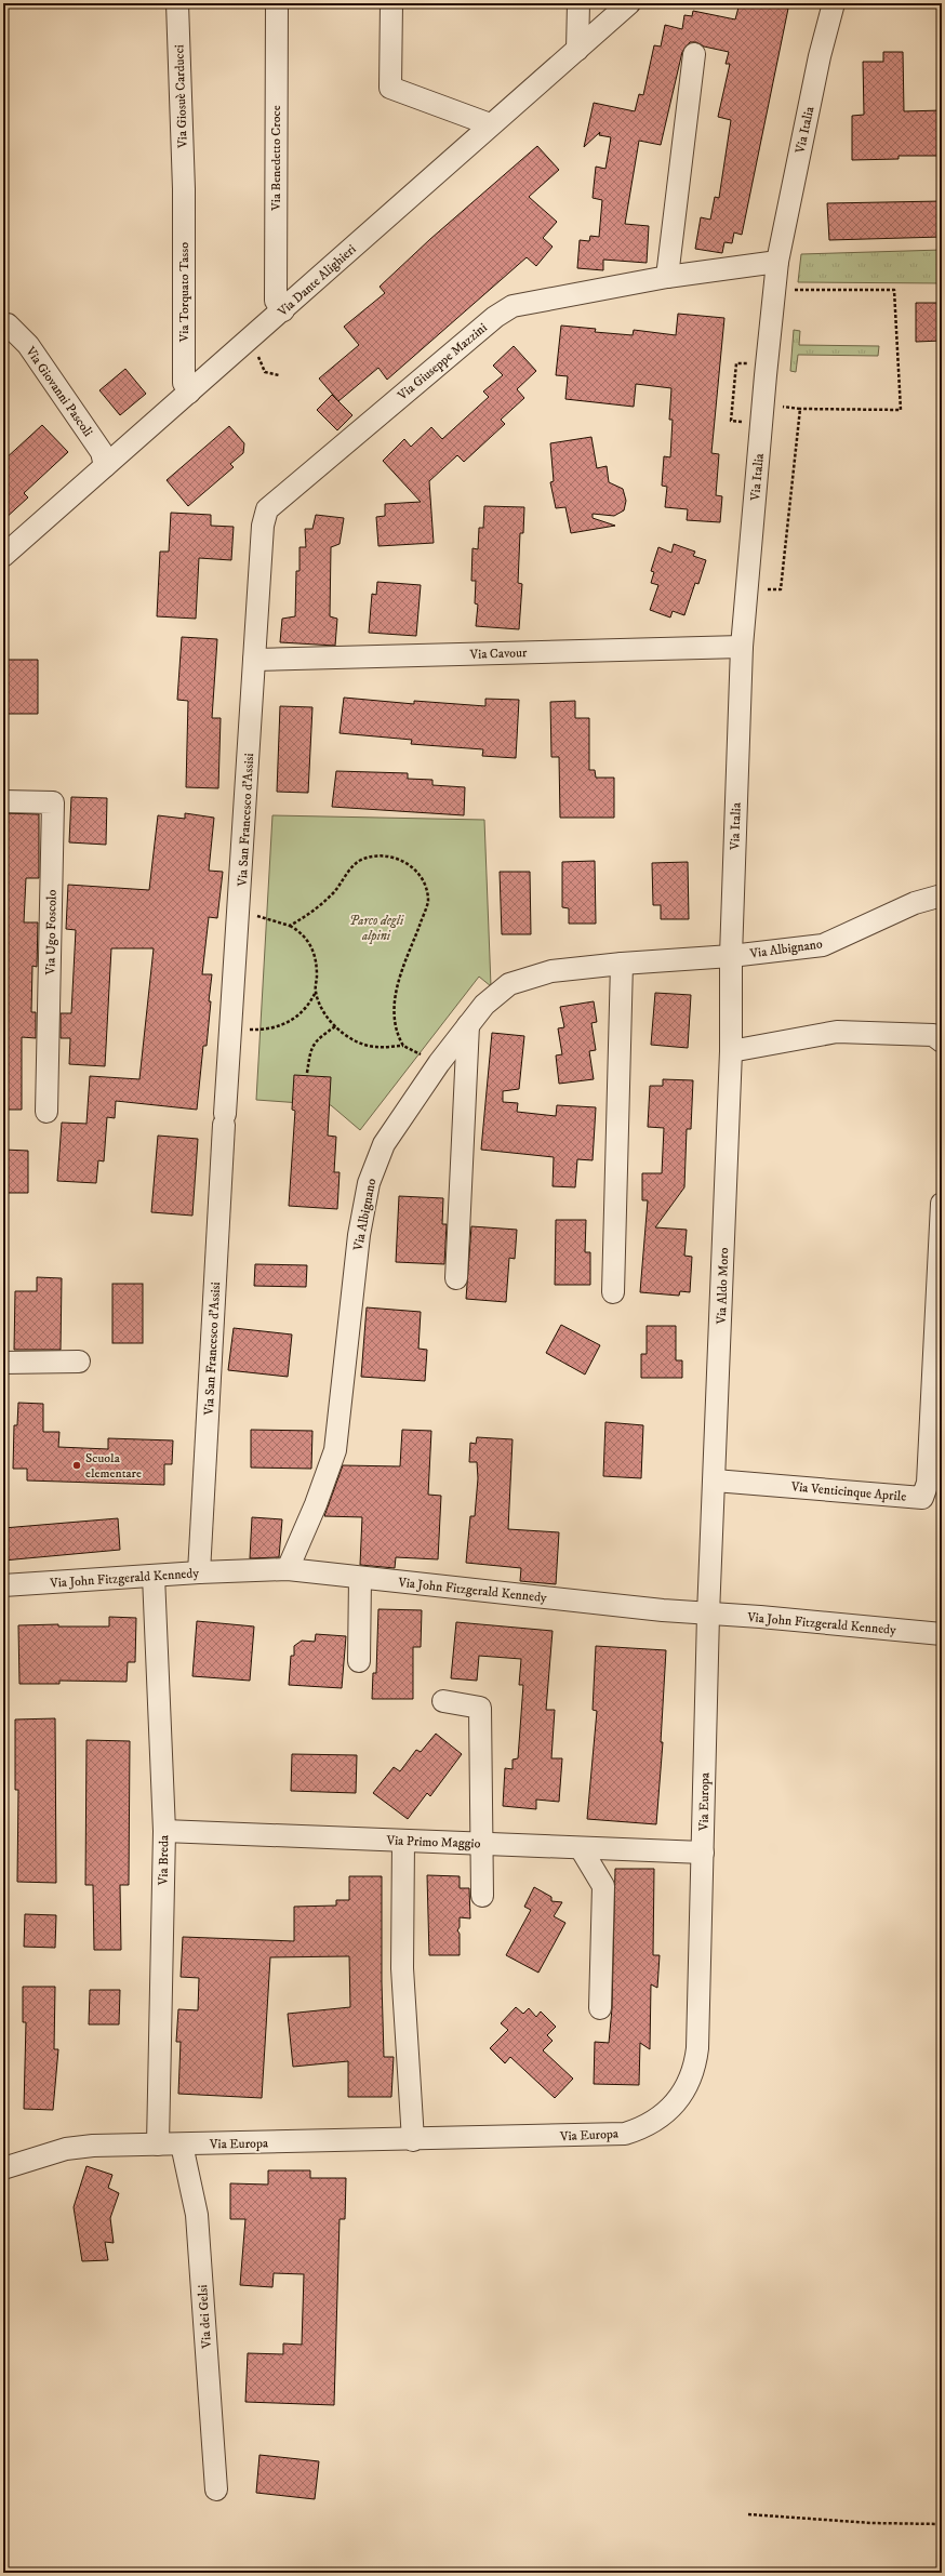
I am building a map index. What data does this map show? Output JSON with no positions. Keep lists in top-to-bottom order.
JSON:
{
  "streets": {
    "street": [
      "Via Giosuè Carducci",
      "Via Italia",
      "Via Benedetto Croce",
      "Via Dante Alighieri",
      "Via Torquato Tasso",
      "Via Giuseppe Mazzini",
      "Via Giovanni Pascoli",
      "Via Cavour",
      "Via San Francesco d'Assisi",
      "Via Ugo Foscolo",
      "Via Albignano",
      "Via Aldo Moro",
      "Via Venticinque Aprile",
      "Via John Fitzgerald Kennedy",
      "Via Europa",
      "Via Primo Maggio",
      "Via Breda",
      "Via dei Gelsi"
    ]
  },
  "crossings": [
    ["Via Giosuè Carducci", "Via Torquato Tasso"],
    ["Via Italia", "Via Giuseppe Mazzini"],
    ["Via Italia", "Via Cavour"],
    ["Via Italia", "Via Albignano"],
    ["Via Italia", "Via Aldo Moro"],
    ["Via Benedetto Croce", "Via Dante Alighieri"],
    ["Via Dante Alighieri", "Via Torquato Tasso"],
    ["Via Dante Alighieri", "Via Giovanni Pascoli"],
    ["Via Giuseppe Mazzini", "Via San Francesco d'Assisi"],
    ["Via Cavour", "Via San Francesco d'Assisi"],
    ["Via San Francesco d'Assisi", "Via John Fitzgerald Kennedy"],
    ["Via Albignano", "Via Aldo Moro"],
    ["Via Albignano", "Via John Fitzgerald Kennedy"],
    ["Via Aldo Moro", "Via Venticinque Aprile"],
    ["Via Aldo Moro", "Via John Fitzgerald Kennedy"],
    ["Via Aldo Moro", "Via Europa"],
    ["Via John Fitzgerald Kennedy", "Via Europa"],
    ["Via John Fitzgerald Kennedy", "Via Breda"],
    ["Via Europa", "Via Primo Maggio"],
    ["Via Europa", "Via Breda"],
    ["Via Europa", "Via dei Gelsi"],
    ["Via Primo Maggio", "Via Breda"]
  ],
  "parks": ["Parco degli alpini"],
  "places": ["Scuola elementare"]
}
